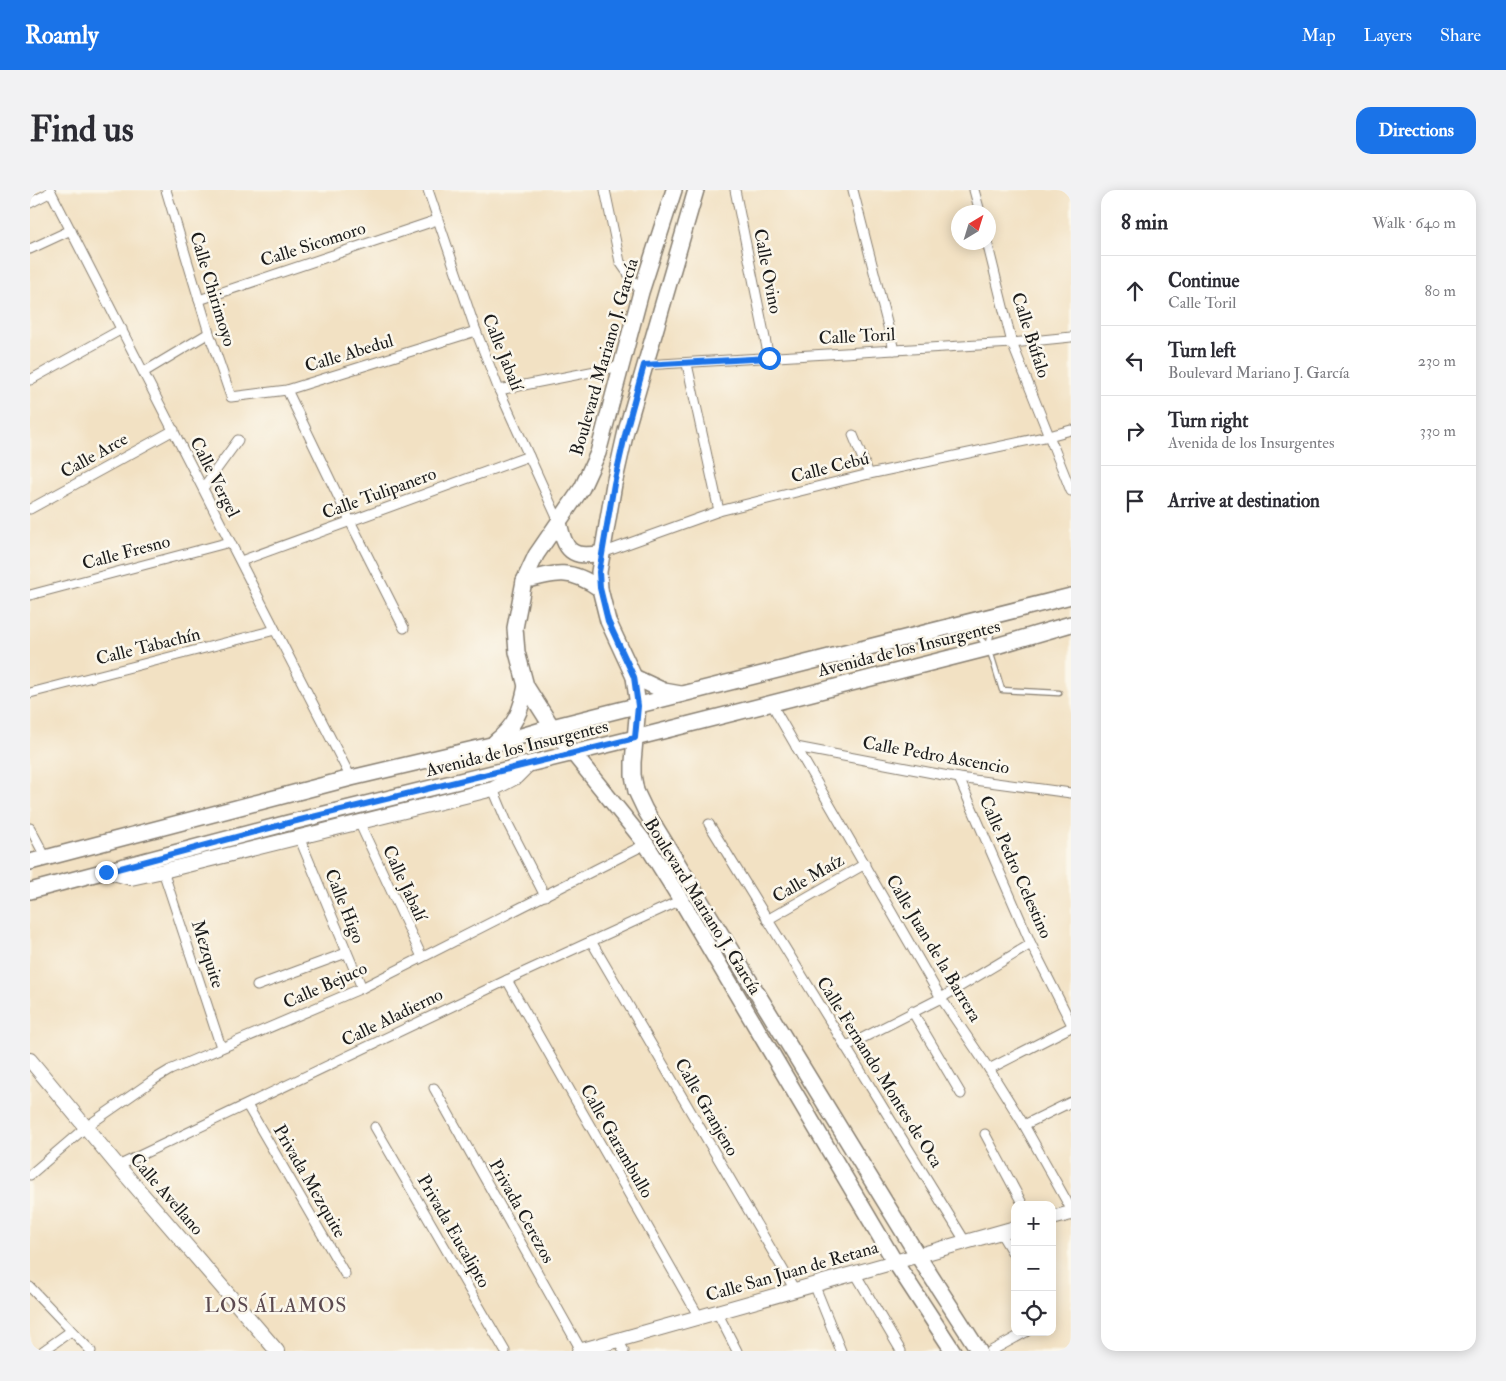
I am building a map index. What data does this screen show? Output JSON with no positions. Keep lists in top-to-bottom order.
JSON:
{
  "streets": {
    "main road": ["Boulevard Mariano J. García", "Avenida de los Insurgentes"],
    "street": [
      "Calle Sicomoro",
      "Calle Ovino",
      "Calle Chirimoyo",
      "Calle Búfalo",
      "Calle Toril",
      "Calle Jabalí",
      "Calle Abedul",
      "Calle Arce",
      "Calle Cebú",
      "Calle Vergel",
      "Calle Tulipanero",
      "Calle Fresno",
      "Calle Tabachín",
      "Calle Pedro Ascencio",
      "Calle Pedro Celestino",
      "Calle Maíz",
      "Calle Higo",
      "Calle Juan de la Barrera",
      "Mezquite",
      "Calle Bejuco",
      "Calle Aladierno",
      "Calle Fernando Montes de Oca",
      "Calle Granjeno",
      "Calle Garambullo",
      "Privada Mezquite",
      "Calle Avellano",
      "Privada Cerezos",
      "Privada Eucalipto",
      "Calle San Juan de Retana"
    ]
  },
  "crossings": [
    ["Calle Sicomoro", "Calle Chirimoyo"],
    ["Calle Sicomoro", "Calle Jabalí"],
    ["Calle Ovino", "Calle Toril"],
    ["Calle Chirimoyo", "Calle Abedul"],
    ["Calle Búfalo", "Calle Toril"],
    ["Calle Búfalo", "Calle Cebú"],
    ["Calle Toril", "Boulevard Mariano J. García"],
    ["Calle Jabalí", "Calle Abedul"],
    ["Calle Jabalí", "Boulevard Mariano J. García"],
    ["Calle Jabalí", "Calle Tulipanero"],
    ["Calle Jabalí", "Calle Bejuco"],
    ["Boulevard Mariano J. García", "Calle Cebú"],
    ["Boulevard Mariano J. García", "Avenida de los Insurgentes"],
    ["Boulevard Mariano J. García", "Calle Bejuco"],
    ["Boulevard Mariano J. García", "Calle Aladierno"],
    ["Boulevard Mariano J. García", "Calle San Juan de Retana"],
    ["Calle Arce", "Calle Vergel"],
    ["Calle Vergel", "Calle Tulipanero"],
    ["Calle Vergel", "Calle Fresno"],
    ["Calle Vergel", "Calle Tabachín"],
    ["Calle Vergel", "Avenida de los Insurgentes"],
    ["Avenida de los Insurgentes", "Calle Juan de la Barrera"],
    ["Calle Pedro Ascencio", "Calle Pedro Celestino"],
    ["Calle Pedro Ascencio", "Calle Juan de la Barrera"],
    ["Calle Maíz", "Calle Juan de la Barrera"],
    ["Calle Maíz", "Calle Fernando Montes de Oca"],
    ["Calle Higo", "Calle Bejuco"],
    ["Mezquite", "Calle Bejuco"],
    ["Calle Bejuco", "Calle Avellano"],
    ["Calle Aladierno", "Calle Granjeno"],
    ["Calle Aladierno", "Calle Garambullo"],
    ["Calle Aladierno", "Privada Mezquite"],
    ["Calle Aladierno", "Calle Avellano"],
    ["Calle Fernando Montes de Oca", "Calle San Juan de Retana"],
    ["Calle Granjeno", "Calle San Juan de Retana"],
    ["Calle Garambullo", "Calle San Juan de Retana"],
    ["Privada Cerezos", "Calle San Juan de Retana"]
  ],
  "districts": ["LOS ÁLAMOS"],
  "north": "top right",
  "page": {
    "header": "Roamly",
    "nav": ["Map", "Layers", "Share"],
    "buttons": "Directions",
    "title": "Find us",
    "heading": ["8 min", "Walk · 640 m"],
    "list": [
      ["Continue", "Calle Toril", "80 m"],
      ["Turn left", "Boulevard Mariano J. García", "230 m"],
      ["Turn right", "Avenida de los Insurgentes", "330 m"],
      "Arrive at destination"
    ],
    "map_buttons": ["+", "−"]
  }
}
